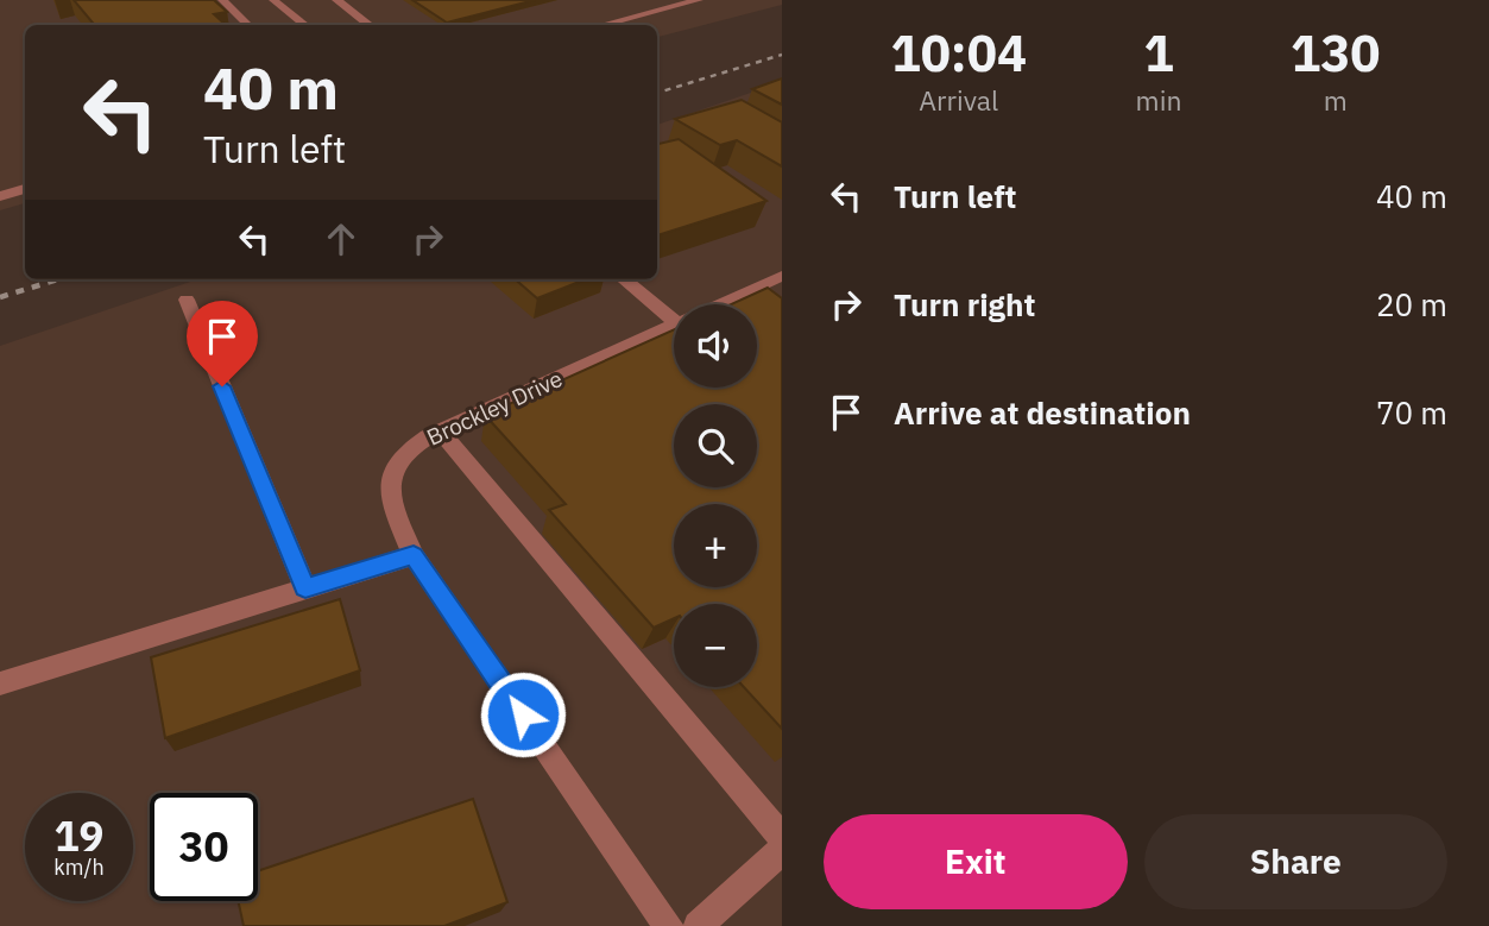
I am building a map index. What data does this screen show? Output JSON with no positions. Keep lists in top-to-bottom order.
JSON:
{
  "streets": {
    "street": ["Brockley Drive"]
  },
  "page": {
    "eta": [
      "10:04",
      "Arrival",
      "1",
      "min",
      "130",
      "m"
    ],
    "turn": ["40 m", "Turn left"],
    "list": [
      {
        "name": "Turn left",
        "value": "40 m"
      },
      {
        "name": "Turn right",
        "value": "20 m"
      },
      {
        "name": "Arrive at destination",
        "value": "70 m"
      }
    ],
    "map_buttons": ["+", "−"],
    "speed": "19 km/h",
    "limit": "30",
    "buttons": ["Exit", "Share"]
  }
}
